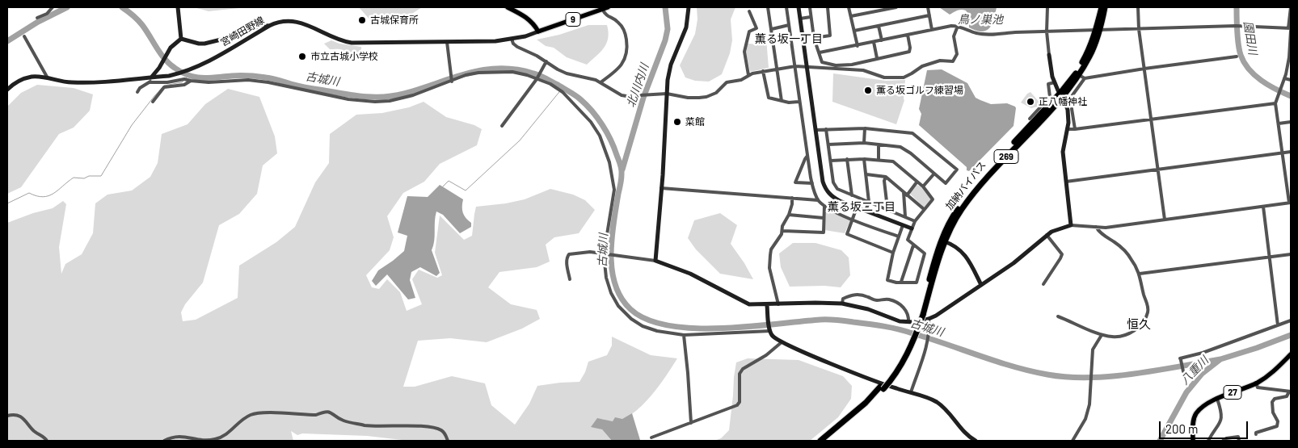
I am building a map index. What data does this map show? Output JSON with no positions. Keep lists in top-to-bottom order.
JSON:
{
  "streets": {
    "highway": ["269", "加納バイパス"],
    "main road": ["9", "27"],
    "street": ["宮崎田野線"]
  },
  "crossings": [
    ["9", "宮崎田野線"]
  ],
  "districts": ["薫る坂一丁目", "薫る坂二丁目", "恒久"],
  "water": [
    "鳥ノ巣池",
    "園田川",
    "古城川",
    "北川内川",
    "八重川"
  ],
  "places": [
    "古城保育所",
    "市立古城小学校",
    "薫る坂ゴルフ練習場",
    "正八幡神社",
    "菜館"
  ],
  "scale_bar": "200 m"
}
